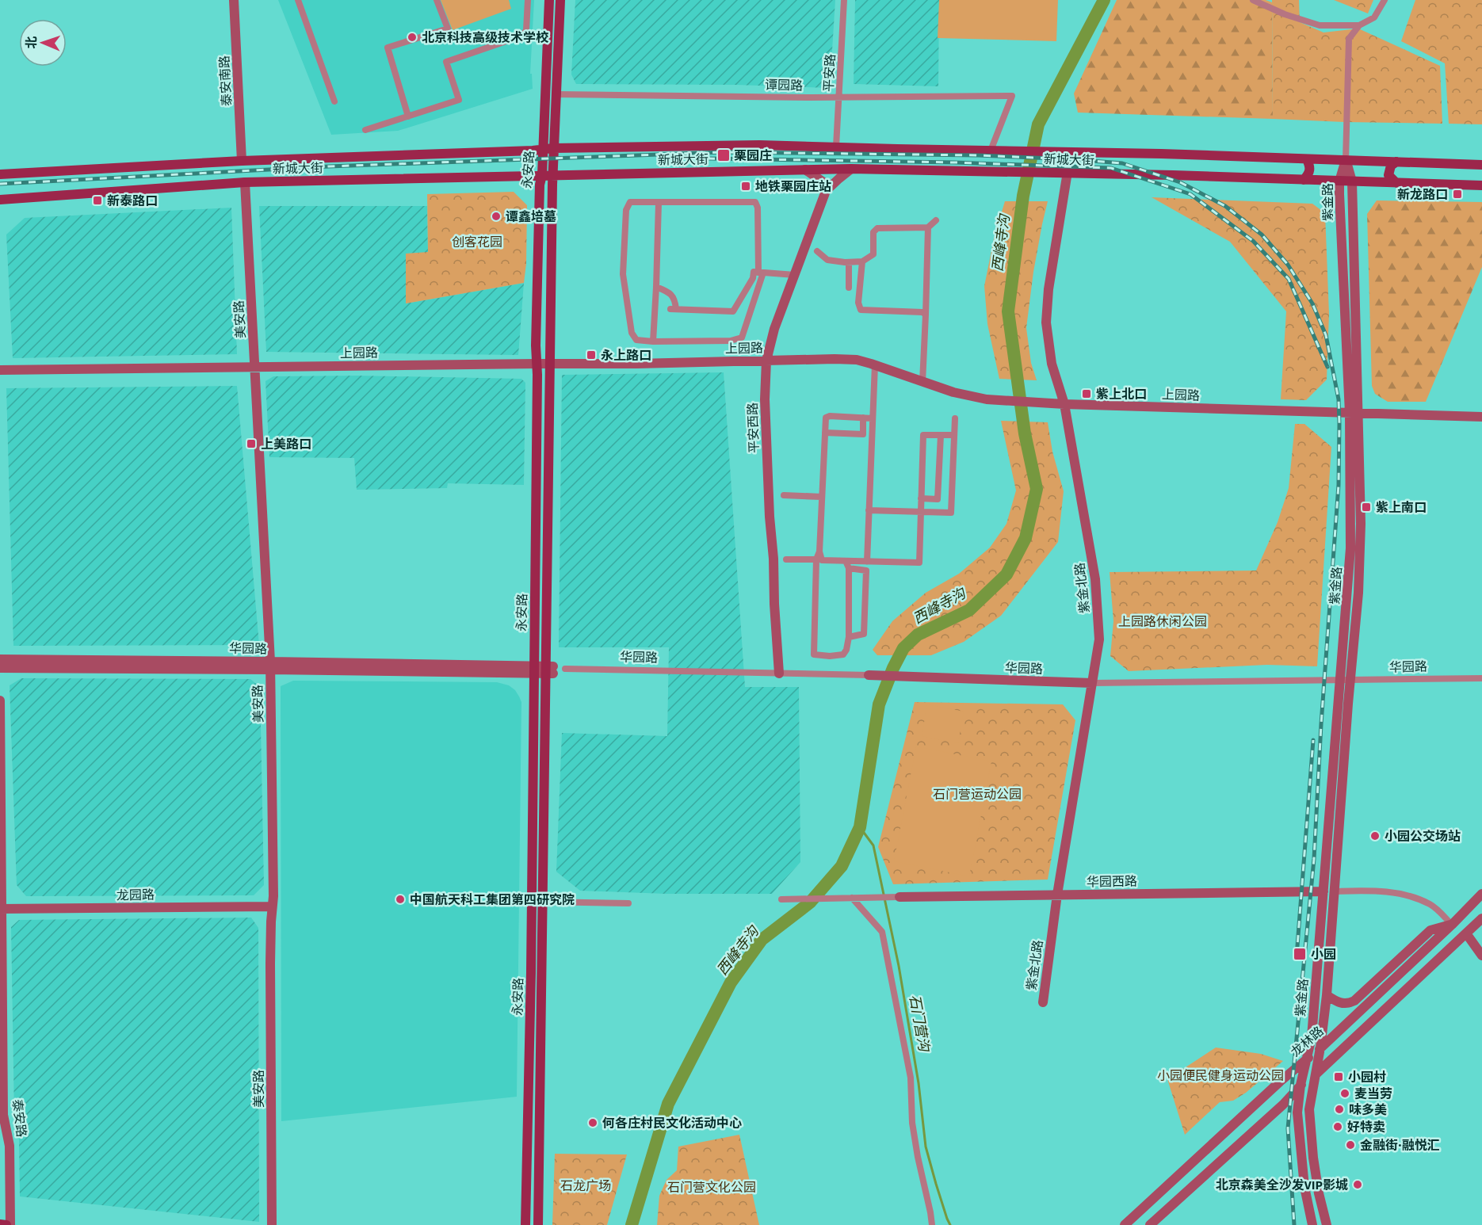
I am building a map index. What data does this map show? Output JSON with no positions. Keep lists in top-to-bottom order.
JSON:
{
  "streets": {
    "main road": ["新城大街", "永安路"],
    "street": [
      "平安路",
      "泰安南路",
      "谭园路",
      "紫金路",
      "美安路",
      "上园路",
      "平安西路",
      "紫金北路",
      "华园路",
      "华园西路",
      "龙园路",
      "龙林路",
      "泰安路"
    ]
  },
  "crossings": [
    ["平安路", "谭园路"],
    ["平安路", "新城大街"],
    ["泰安南路", "新城大街"],
    ["谭园路", "新城大街"],
    ["谭园路", "永安路"],
    ["新城大街", "永安路"],
    ["新城大街", "紫金路"],
    ["新城大街", "美安路"],
    ["新城大街", "紫金北路"],
    ["永安路", "上园路"],
    ["永安路", "华园路"],
    ["紫金路", "上园路"],
    ["紫金路", "华园路"],
    ["紫金路", "华园西路"],
    ["紫金路", "龙林路"],
    ["美安路", "上园路"],
    ["美安路", "华园路"],
    ["美安路", "龙园路"],
    ["上园路", "平安西路"],
    ["上园路", "紫金北路"],
    ["平安西路", "华园路"],
    ["紫金北路", "华园路"],
    ["紫金北路", "华园西路"],
    ["华园西路", "龙林路"],
    ["龙园路", "泰安路"]
  ],
  "water": ["西峰寺沟", "石门营沟"],
  "parks": [
    "创客花园",
    "上园路休闲公园",
    "石门营运动公园",
    "小园便民健身运动公园",
    "石龙广场",
    "石门营文化公园"
  ],
  "places": {
    "other": [
      "北京科技高级技术学校",
      "谭鑫培墓",
      "小园公交场站",
      "中国航天科工集团第四研究院",
      "麦当劳",
      "味多美",
      "何各庄村民文化活动中心",
      "好特卖",
      "金融街·融悦汇",
      "北京森美全沙发VIP影城"
    ],
    "transit": [
      "栗园庄",
      "地铁栗园庄站",
      "新龙路口",
      "新泰路口",
      "永上路口",
      "紫上北口",
      "上美路口",
      "紫上南口",
      "小园",
      "小园村"
    ]
  },
  "north": "left"
}
